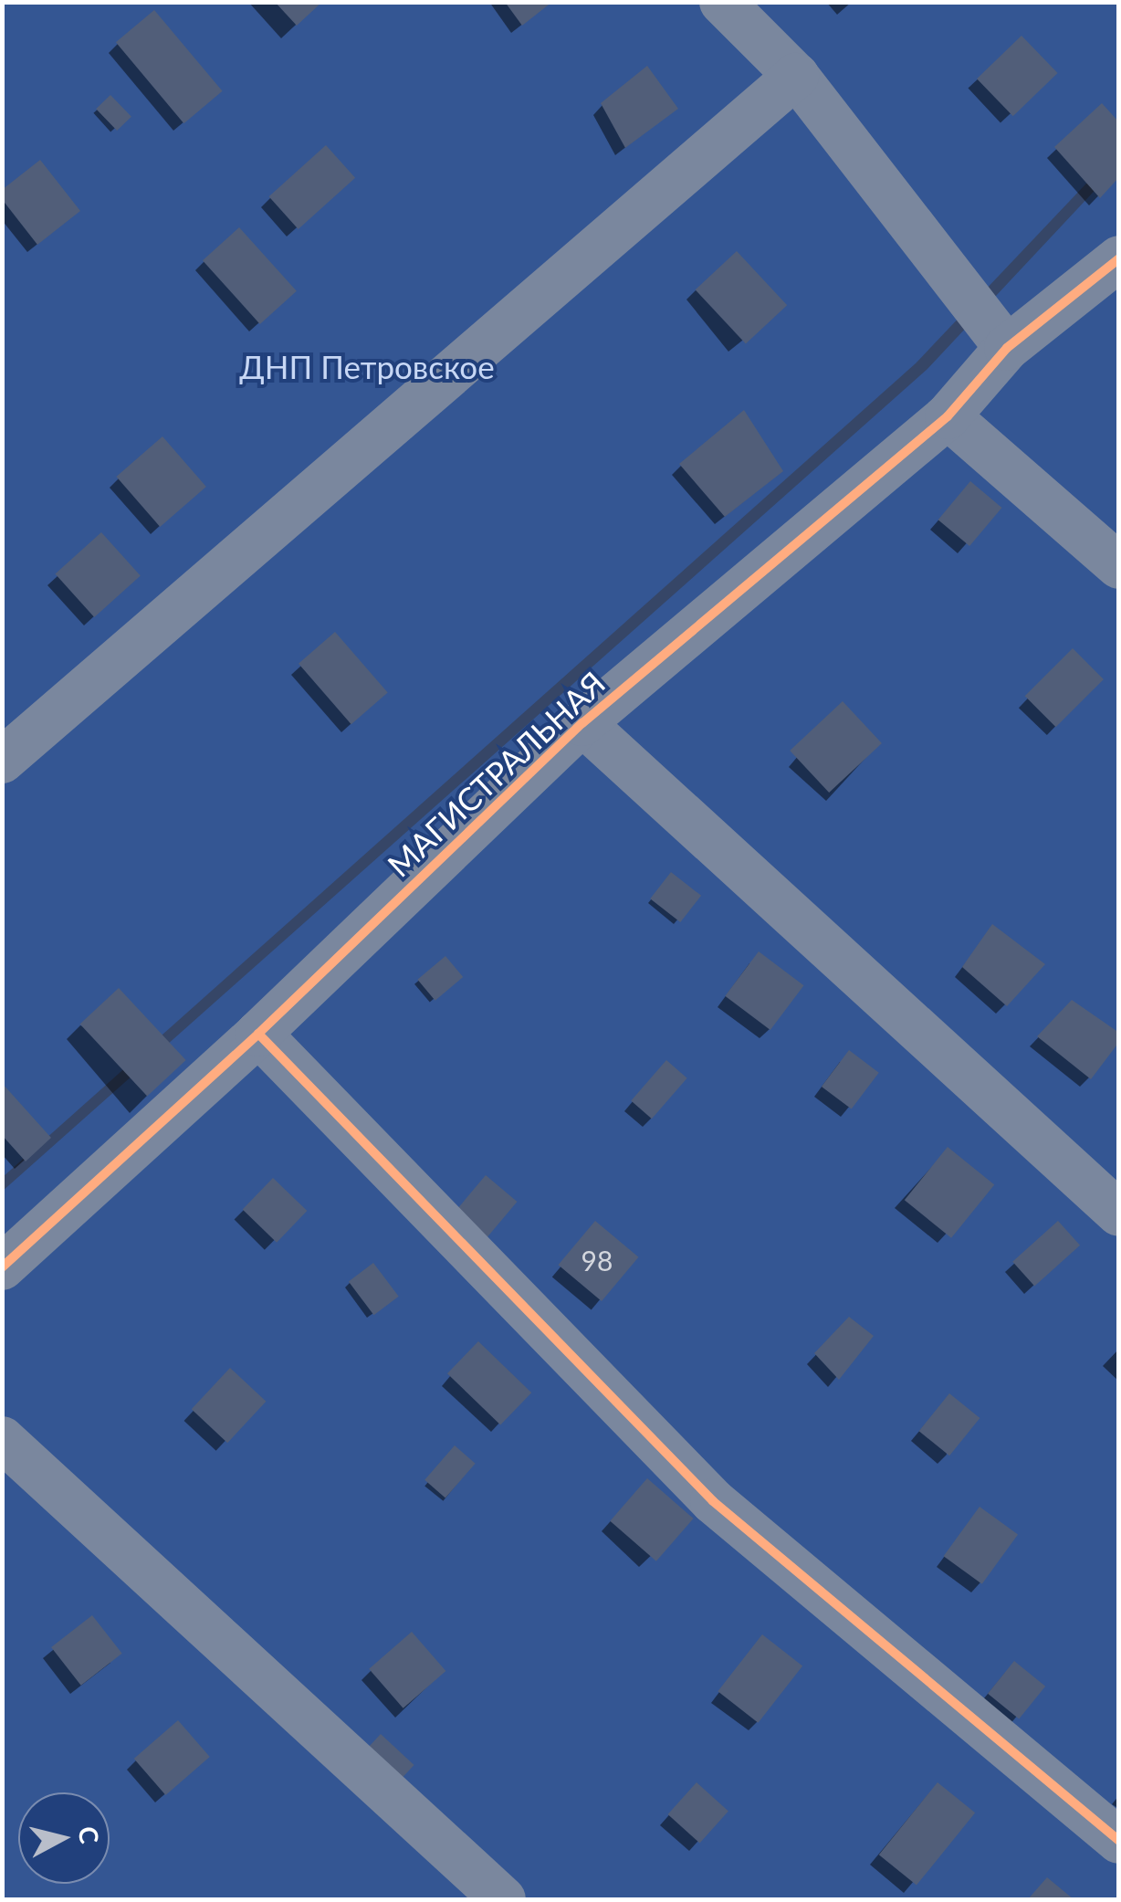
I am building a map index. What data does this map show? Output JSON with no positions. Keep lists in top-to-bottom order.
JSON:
{
  "streets": {
    "street": ["МАГИСТРАЛЬНАЯ"]
  },
  "parks": ["ДНП Петровское"],
  "house_numbers": ["98"],
  "north": "right"
}
